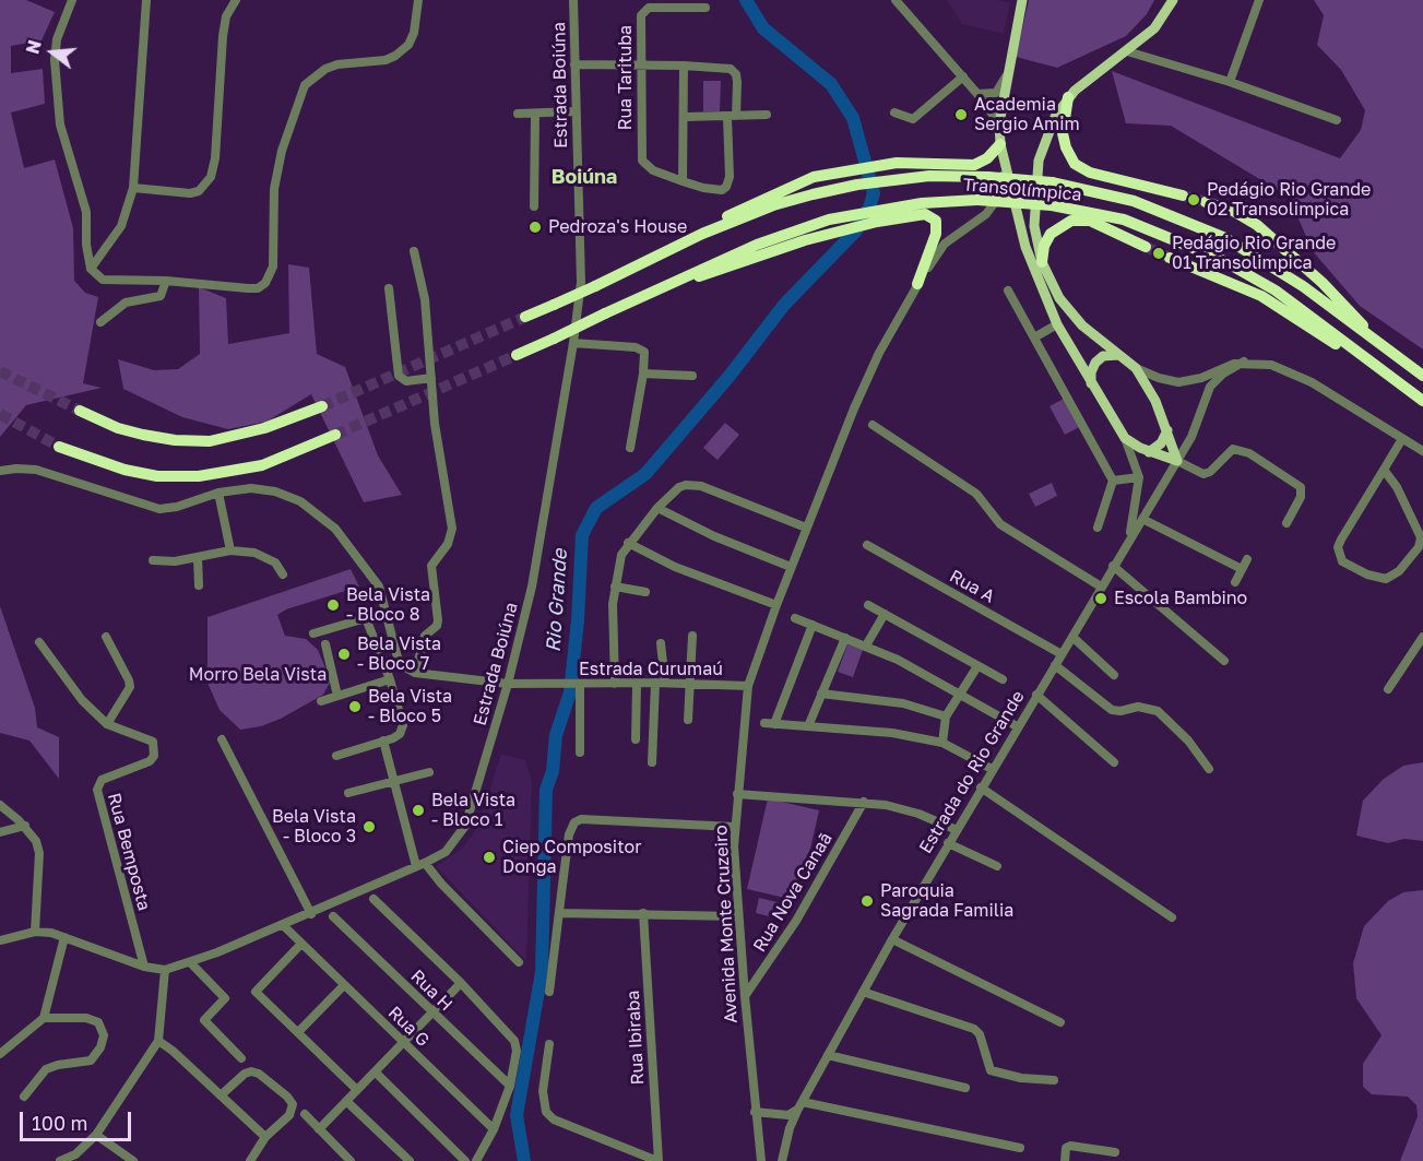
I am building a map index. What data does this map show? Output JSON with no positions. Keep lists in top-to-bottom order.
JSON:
{
  "streets": {
    "highway": ["TransOlímpica"],
    "main road": ["Estrada do Rio Grande"],
    "street": [
      "Rua Tarituba",
      "Estrada Boiúna",
      "Rua A",
      "Estrada Curumaú",
      "Rua Bemposta",
      "Rua Nova Canaã",
      "Avenida Monte Cruzeiro",
      "Rua H",
      "Rua G",
      "Rua Ibiraba"
    ]
  },
  "crossings": [
    ["Estrada Boiúna", "Estrada Curumaú"],
    ["Estrada Boiúna", "Rua Bemposta"],
    ["Estrada Boiúna", "Rua G"],
    ["Rua A", "Estrada do Rio Grande"],
    ["Estrada Curumaú", "Estrada do Rio Grande"],
    ["Estrada Curumaú", "Avenida Monte Cruzeiro"],
    ["Rua Nova Canaã", "Avenida Monte Cruzeiro"]
  ],
  "districts": ["Boiúna"],
  "water": ["Rio Grande"],
  "parks": ["Morro Bela Vista"],
  "places": [
    "Academia Sergio Amim",
    "Pedágio Rio Grande 02 Transolimpica",
    "Pedroza's House",
    "Pedágio Rio Grande 01 Transolimpica",
    "Escola Bambino",
    "Bela Vista - Bloco 8",
    "Bela Vista - Bloco 7",
    "Bela Vista - Bloco 5",
    "Bela Vista - Bloco 1",
    "Bela Vista - Bloco 3",
    "Ciep Compositor Donga",
    "Paroquia Sagrada Familia"
  ],
  "scale_bar": "100 m",
  "north": "left"
}
